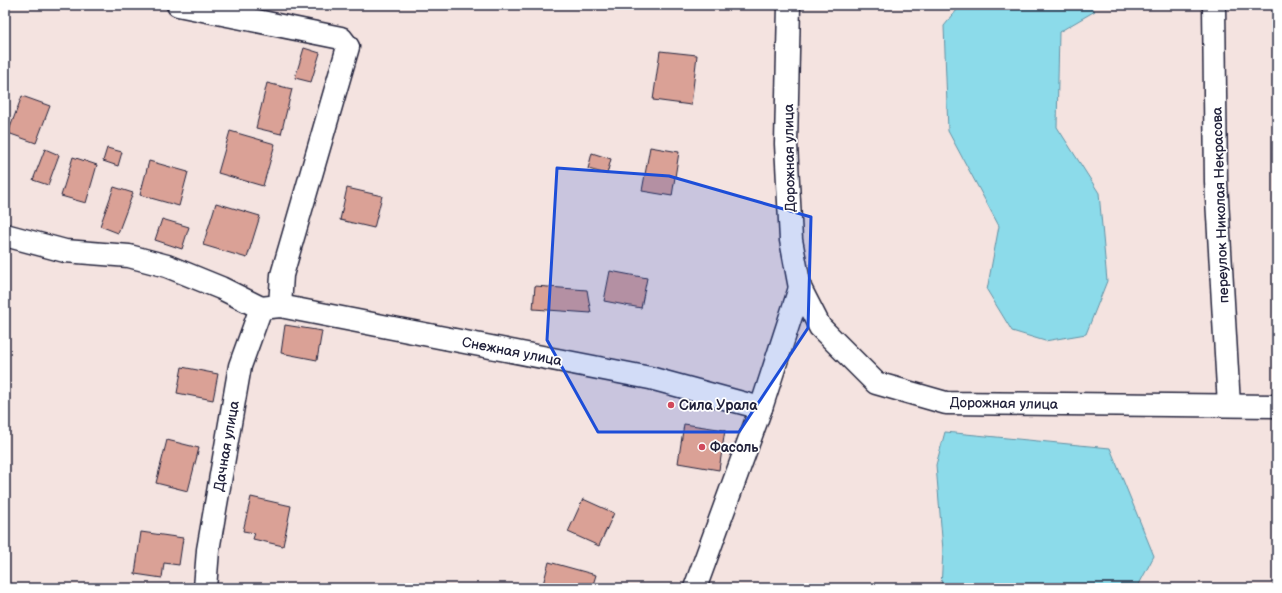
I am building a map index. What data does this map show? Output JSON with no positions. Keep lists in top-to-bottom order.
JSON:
{
  "streets": {
    "street": [
      "Дорожная улица",
      "переулок Николая Некрасова",
      "Снежная улица",
      "Дачная улица"
    ]
  },
  "crossings": [
    ["Дорожная улица", "переулок Николая Некрасова"],
    ["Снежная улица", "Дачная улица"]
  ],
  "places": ["Сила Урала", "Фасоль"]
}
